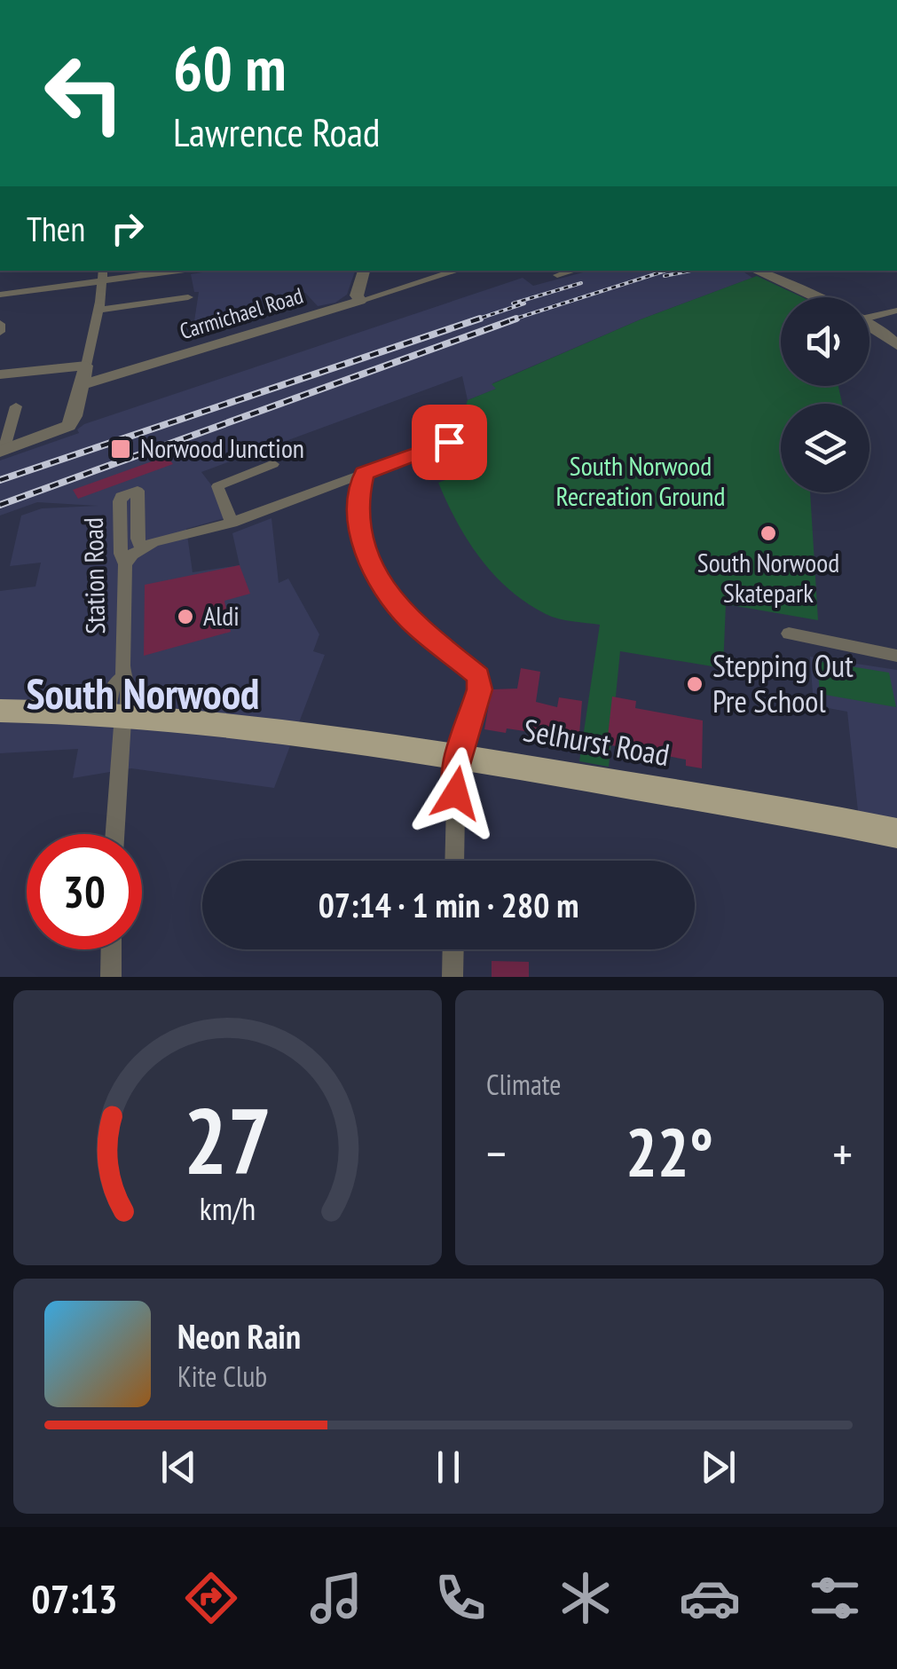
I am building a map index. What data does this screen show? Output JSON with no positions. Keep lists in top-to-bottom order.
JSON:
{
  "streets": {
    "main road": ["Selhurst Road"],
    "street": ["Carmichael Road", "Station Road"]
  },
  "crossings": [
    ["Station Road", "Selhurst Road"]
  ],
  "districts": ["South Norwood"],
  "parks": ["South Norwood Recreation Ground"],
  "places": {
    "transit": ["Norwood Junction"],
    "other": ["South Norwood Skatepark", "Aldi", "Stepping Out Pre School"]
  },
  "page": {
    "turn": ["60 m", "Lawrence Road"],
    "then": "Then",
    "limit": "30",
    "trip": "07:14 · 1 min · 280 m",
    "tile": "Climate",
    "heat": ["−", "22°", "+"],
    "song": ["Neon Rain", "Kite Club"],
    "tabs": "07:13",
    "gauge": ["27", "km/h"]
  }
}
